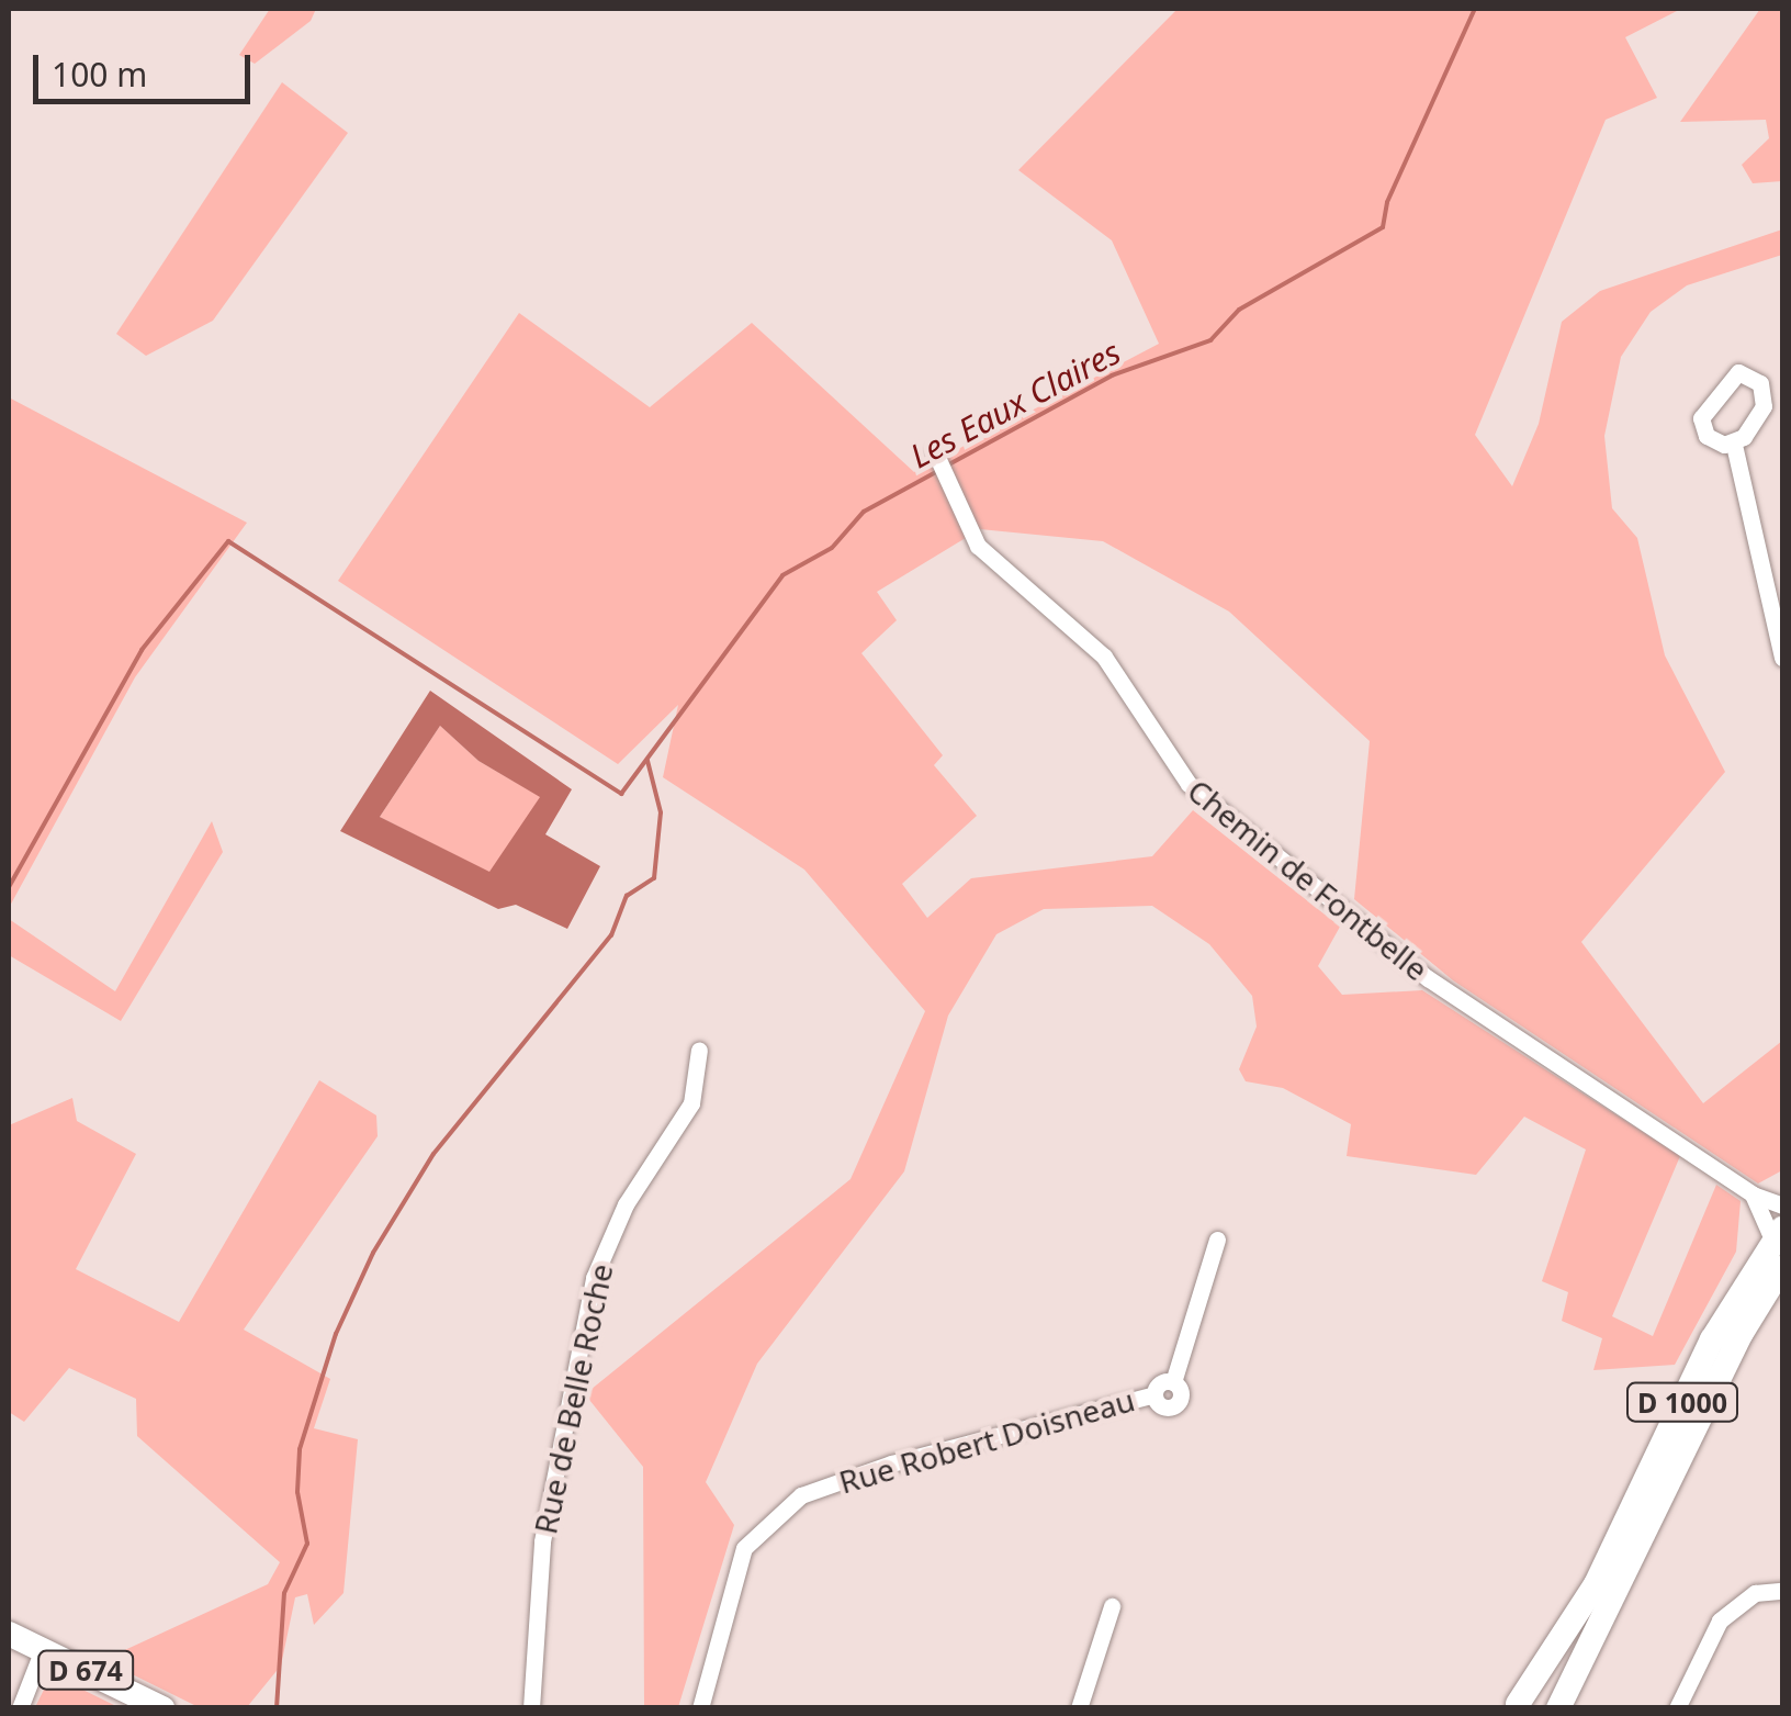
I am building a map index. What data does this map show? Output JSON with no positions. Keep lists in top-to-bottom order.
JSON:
{
  "streets": {
    "main road": ["D 1000", "D 674"],
    "street": ["Chemin de Fontbelle", "Rue de Belle Roche", "Rue Robert Doisneau"]
  },
  "water": ["Les Eaux Claires"],
  "scale_bar": "100 m"
}
